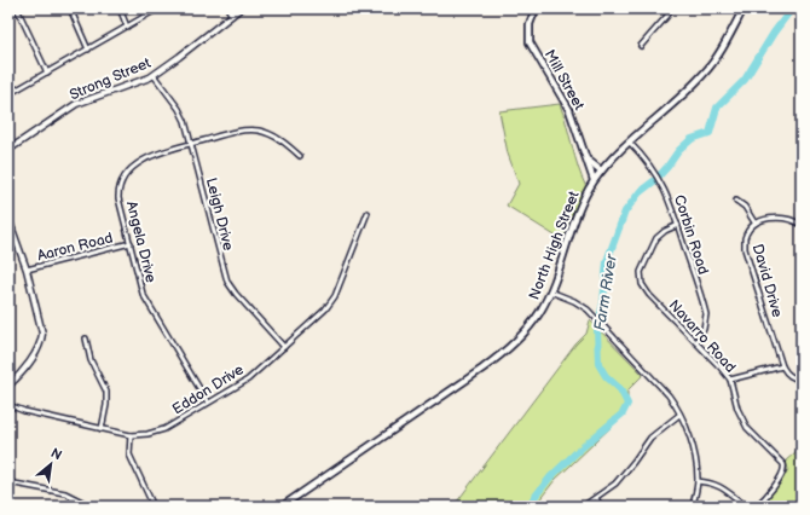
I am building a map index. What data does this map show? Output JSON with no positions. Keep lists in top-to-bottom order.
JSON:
{
  "streets": {
    "main road": ["Mill Street", "North High Street"],
    "street": [
      "Strong Street",
      "Leigh Drive",
      "Corbin Road",
      "Angela Drive",
      "Aaron Road",
      "David Drive",
      "Navarro Road",
      "Eddon Drive"
    ]
  },
  "crossings": [
    ["Strong Street", "Leigh Drive"],
    ["Mill Street", "North High Street"],
    ["Leigh Drive", "Angela Drive"],
    ["Leigh Drive", "Eddon Drive"],
    ["Corbin Road", "North High Street"],
    ["Corbin Road", "Navarro Road"],
    ["Angela Drive", "Aaron Road"],
    ["Angela Drive", "Eddon Drive"]
  ],
  "water": ["Farm River"],
  "north": "top right"
}
